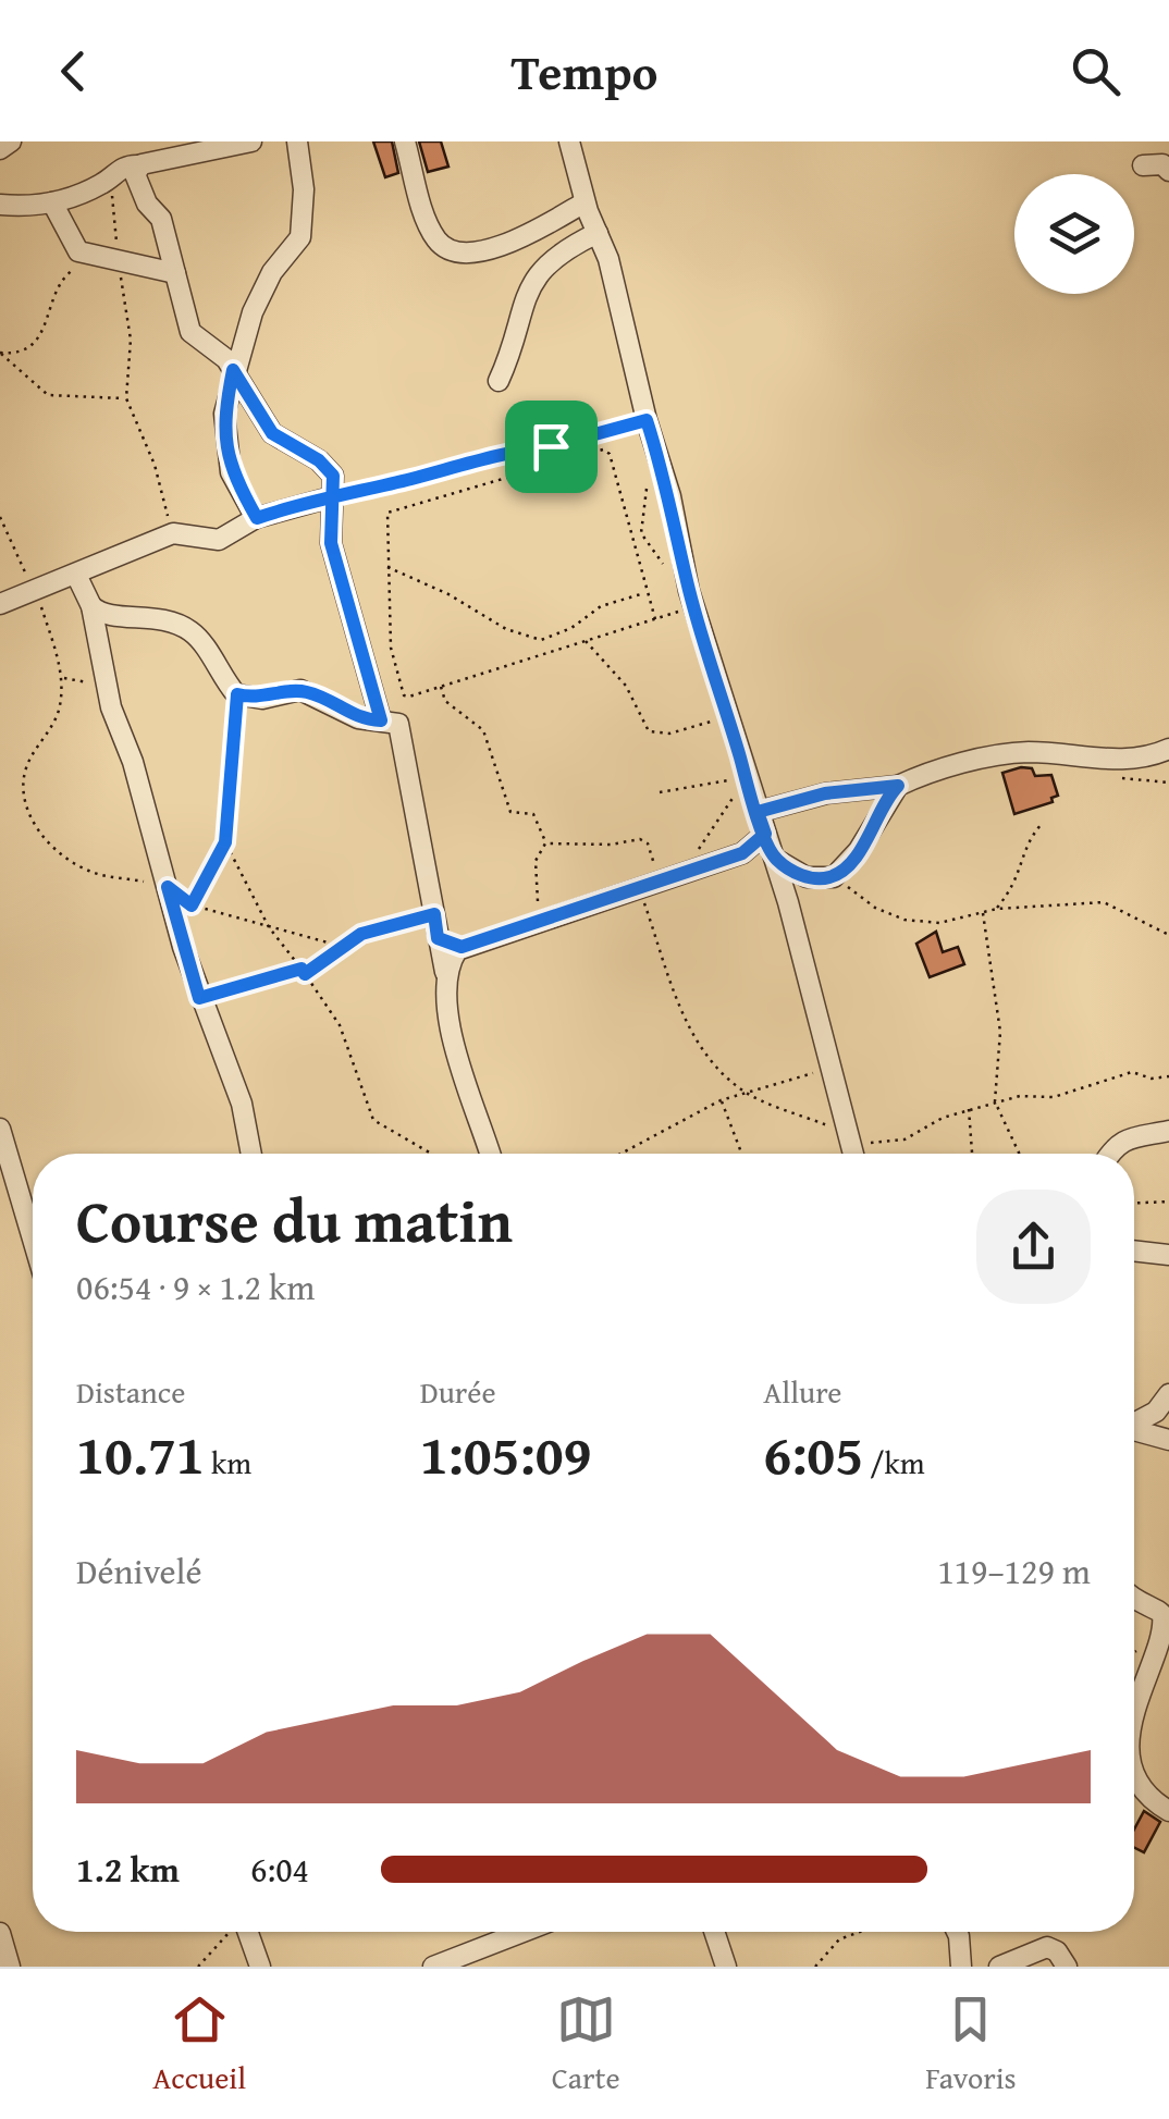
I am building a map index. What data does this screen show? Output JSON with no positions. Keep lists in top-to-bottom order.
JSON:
{
  "page": {
    "header": "Tempo",
    "heading": ["Course du matin", "06:54 · 9 × 1.2 km"],
    "stats": [
      ["Distance", "10.71 km"],
      ["Durée", "1:05:09"],
      ["Allure", "6:05 /km"]
    ],
    "chart": ["Dénivelé", "119–129 m"],
    "list": [
      {
        "name": "1.2 km",
        "note": "6:04"
      }
    ],
    "tabs": ["Accueil", "Carte", "Favoris"]
  }
}
